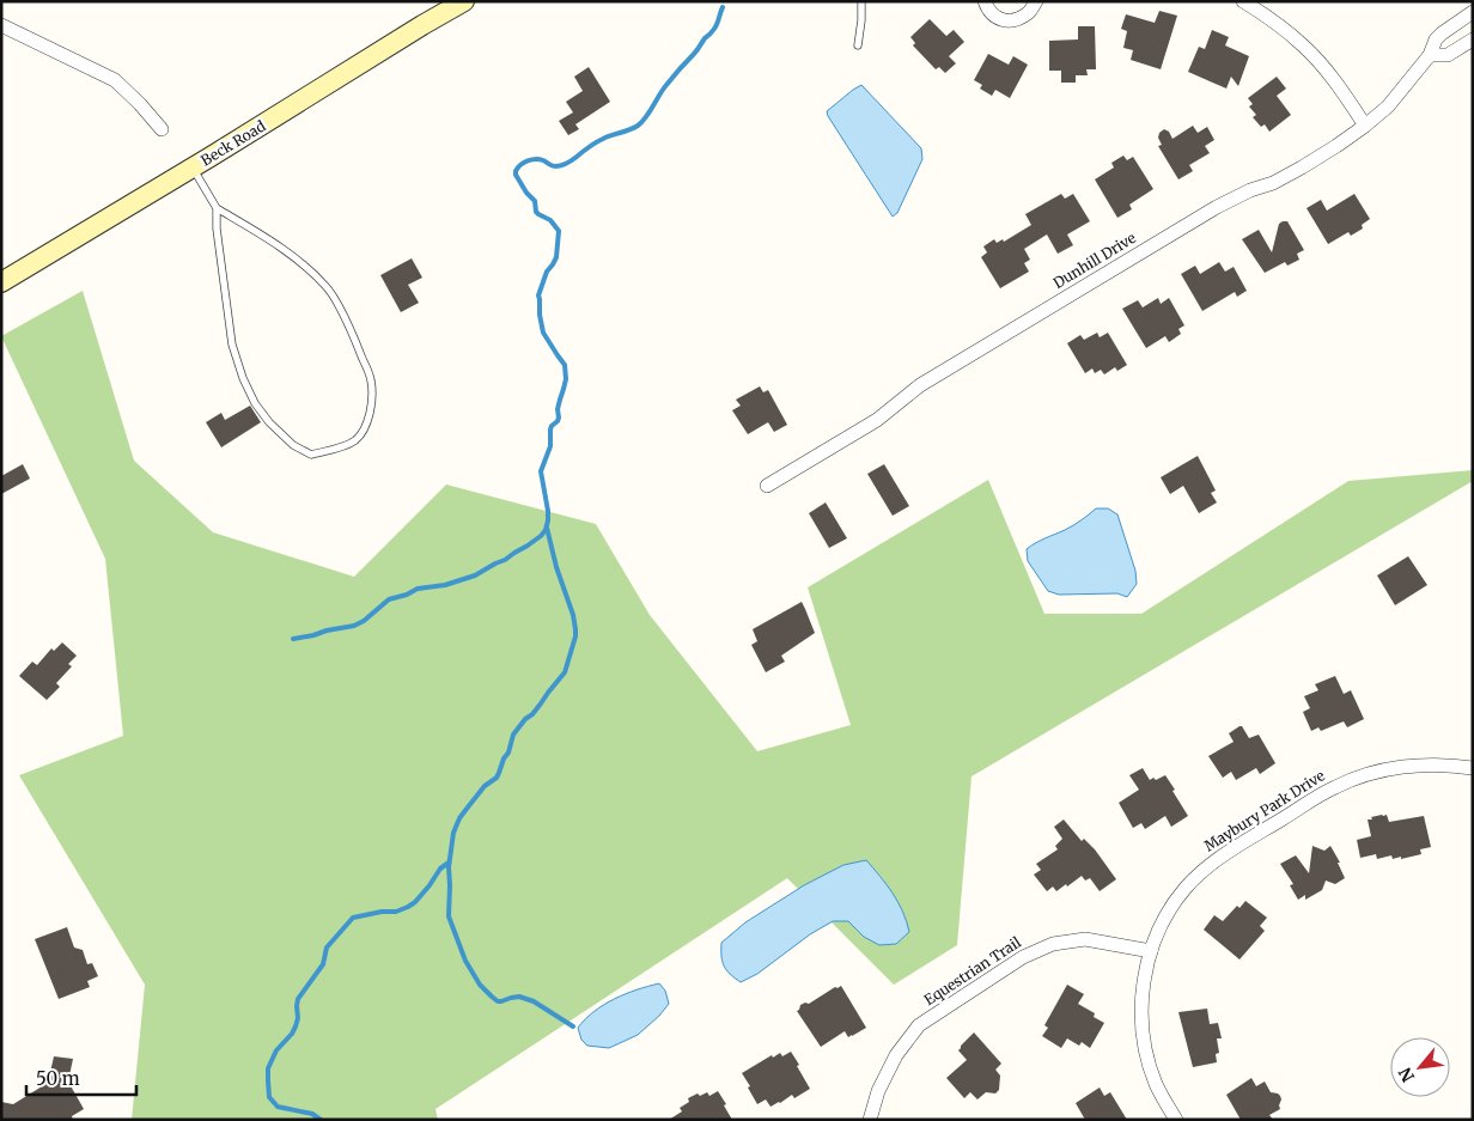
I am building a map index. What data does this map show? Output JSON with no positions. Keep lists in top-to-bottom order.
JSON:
{
  "streets": {
    "main road": ["Beck Road"],
    "street": ["Dunhill Drive", "Maybury Park Drive", "Equestrian Trail"]
  },
  "crossings": [
    ["Maybury Park Drive", "Equestrian Trail"]
  ],
  "scale_bar": "50 m",
  "north": "bottom left"
}
